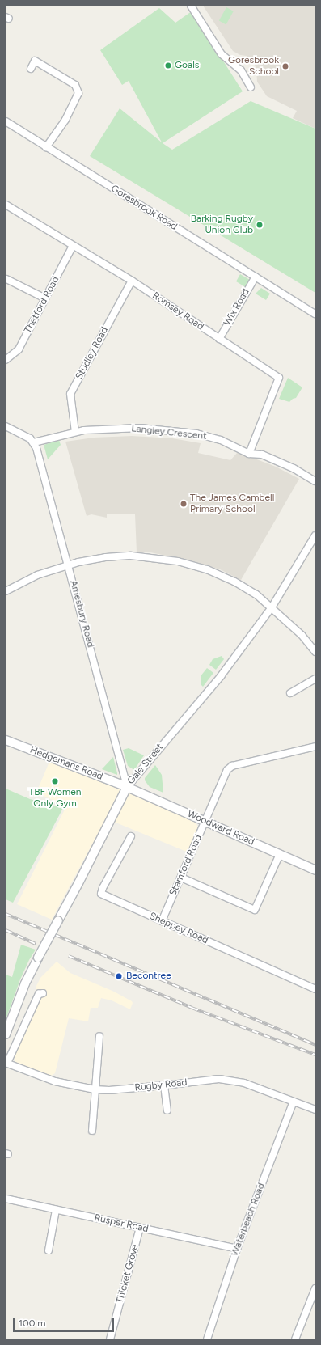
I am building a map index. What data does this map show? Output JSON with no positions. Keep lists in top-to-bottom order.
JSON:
{
  "streets": {
    "street": [
      "Goresbrook Road",
      "Thetford Road",
      "Wix Road",
      "Romsey Road",
      "Studley Road",
      "Langley Crescent",
      "Amesbury Road",
      "Hedgemans Road",
      "Gale Street",
      "Woodward Road",
      "Stamford Road",
      "Sheppey Road",
      "Rugby Road",
      "Waterbeach Road",
      "Rusper Road",
      "Thicket Grove"
    ]
  },
  "crossings": [
    ["Goresbrook Road", "Wix Road"],
    ["Thetford Road", "Romsey Road"],
    ["Wix Road", "Romsey Road"],
    ["Romsey Road", "Studley Road"],
    ["Romsey Road", "Langley Crescent"],
    ["Studley Road", "Langley Crescent"],
    ["Langley Crescent", "Amesbury Road"],
    ["Amesbury Road", "Hedgemans Road"],
    ["Amesbury Road", "Gale Street"],
    ["Amesbury Road", "Woodward Road"],
    ["Hedgemans Road", "Gale Street"],
    ["Hedgemans Road", "Woodward Road"],
    ["Gale Street", "Woodward Road"],
    ["Woodward Road", "Stamford Road"],
    ["Stamford Road", "Sheppey Road"],
    ["Rugby Road", "Waterbeach Road"],
    ["Waterbeach Road", "Rusper Road"],
    ["Rusper Road", "Thicket Grove"]
  ],
  "places": [
    "Goals",
    "Goresbrook School",
    "Barking Rugby Union Club",
    "The James Cambell Primary School",
    "TBF Women Only Gym",
    "Becontree"
  ],
  "scale_bar": "100 m"
}
